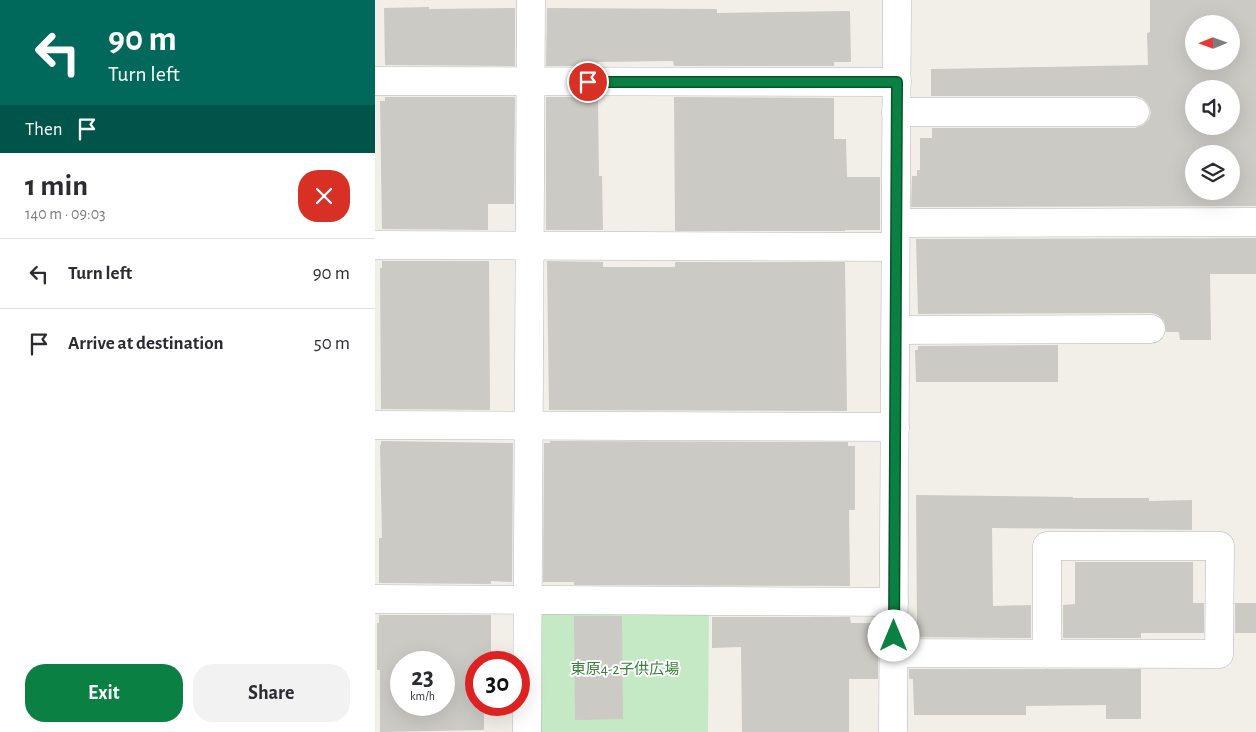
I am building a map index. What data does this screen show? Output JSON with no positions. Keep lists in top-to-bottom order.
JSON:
{
  "parks": ["東原4-2子供広場"],
  "north": "left",
  "page": {
    "turn": ["90 m", "Turn left"],
    "then": "Then",
    "heading": ["1 min", "140 m · 09:03"],
    "list": [
      {
        "name": "Turn left",
        "value": "90 m"
      },
      {
        "name": "Arrive at destination",
        "value": "50 m"
      }
    ],
    "speed": "23 km/h",
    "limit": "30",
    "buttons": ["Exit", "Share"]
  }
}
